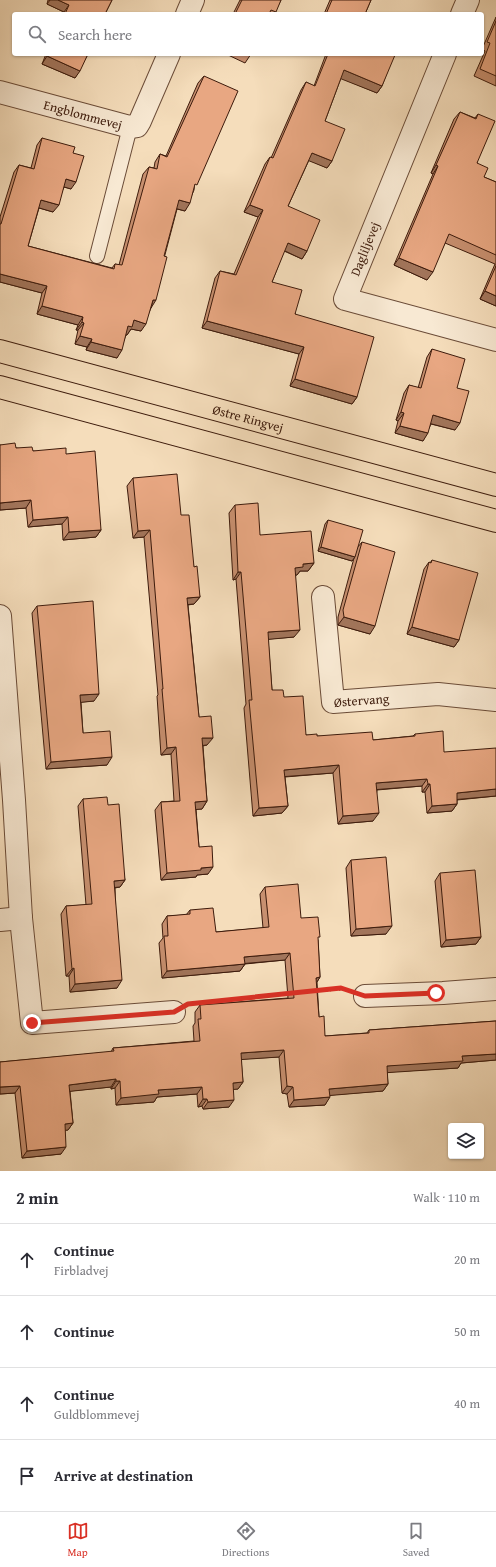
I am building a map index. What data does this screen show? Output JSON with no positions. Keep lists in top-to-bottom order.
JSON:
{
  "streets": {
    "main road": ["Østre Ringvej"],
    "street": ["Engblommevej", "Dagliljevej", "Østervang"]
  },
  "page": {
    "search": "Search here",
    "heading": ["2 min", "Walk · 110 m"],
    "list": [
      ["Continue", "Firbladvej", "20 m"],
      ["Continue", "50 m"],
      ["Continue", "Guldblommevej", "40 m"],
      "Arrive at destination"
    ],
    "nav": ["Map", "Directions", "Saved"]
  }
}
